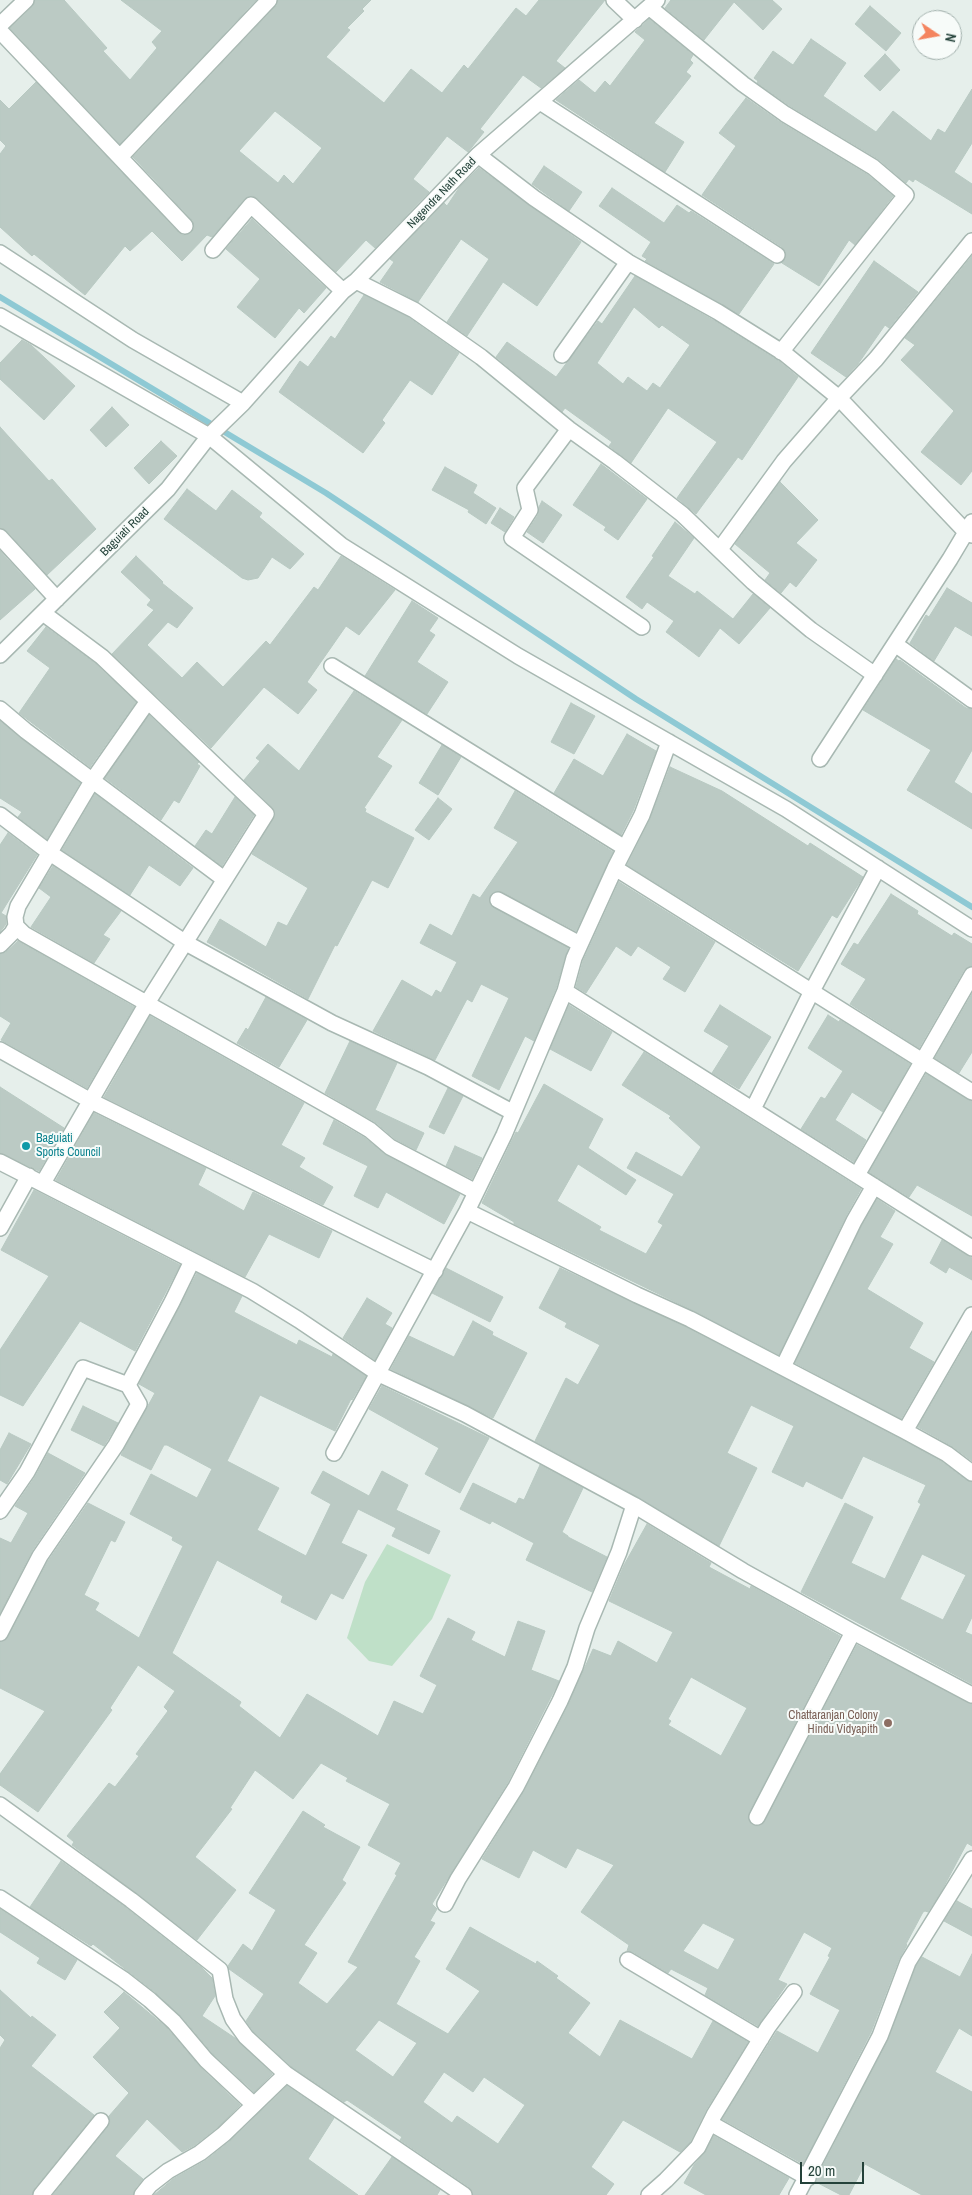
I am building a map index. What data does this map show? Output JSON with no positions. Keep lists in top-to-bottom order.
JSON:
{
  "streets": {
    "street": ["Nagendra Nath Road", "Baguiati Road"]
  },
  "crossings": [
    ["Nagendra Nath Road", "Baguiati Road"]
  ],
  "places": ["Baguiati Sports Council", "Chattaranjan Colony Hindu Vidyapith"],
  "scale_bar": "20 m",
  "north": "right"
}
